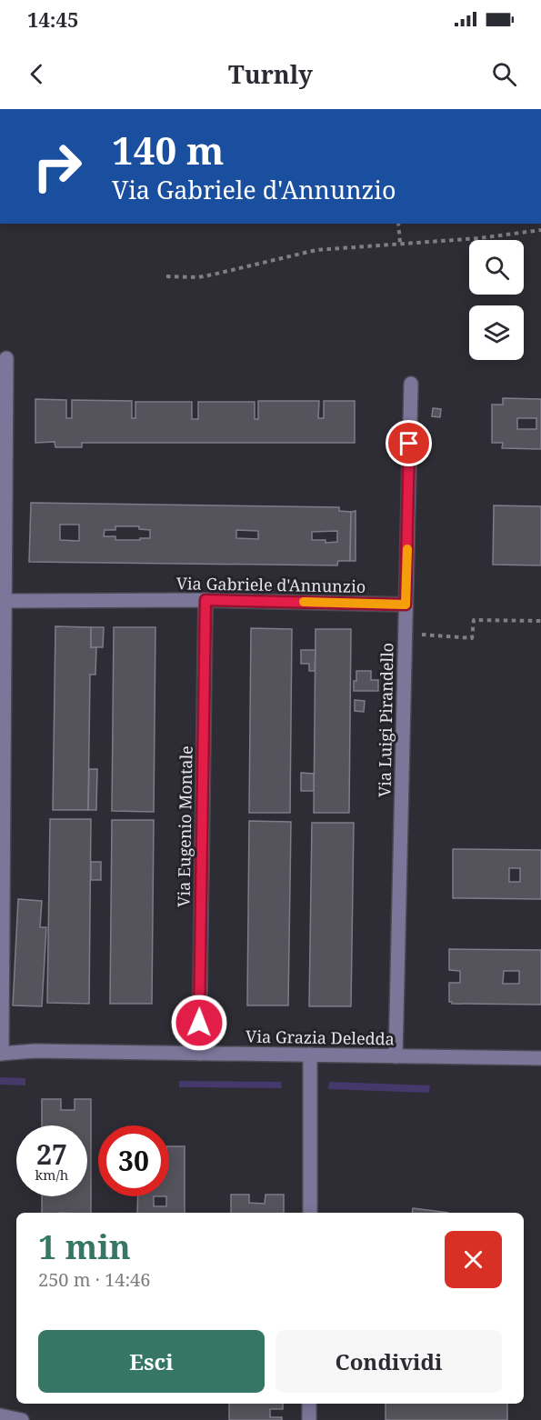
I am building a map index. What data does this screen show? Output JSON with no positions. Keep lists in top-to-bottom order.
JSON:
{
  "streets": {
    "street": [
      "Via Gabriele d'Annunzio",
      "Via Luigi Pirandello",
      "Via Eugenio Montale",
      "Via Grazia Deledda"
    ]
  },
  "crossings": [
    ["Via Gabriele d'Annunzio", "Via Luigi Pirandello"],
    ["Via Gabriele d'Annunzio", "Via Eugenio Montale"],
    ["Via Luigi Pirandello", "Via Grazia Deledda"],
    ["Via Eugenio Montale", "Via Grazia Deledda"]
  ],
  "page": {
    "status": "14:45",
    "header": "Turnly",
    "turn": ["140 m", "Via Gabriele d'Annunzio"],
    "speed": "27 km/h",
    "limit": "30",
    "heading": ["1 min", "250 m · 14:46"],
    "buttons": ["Esci", "Condividi"]
  }
}
